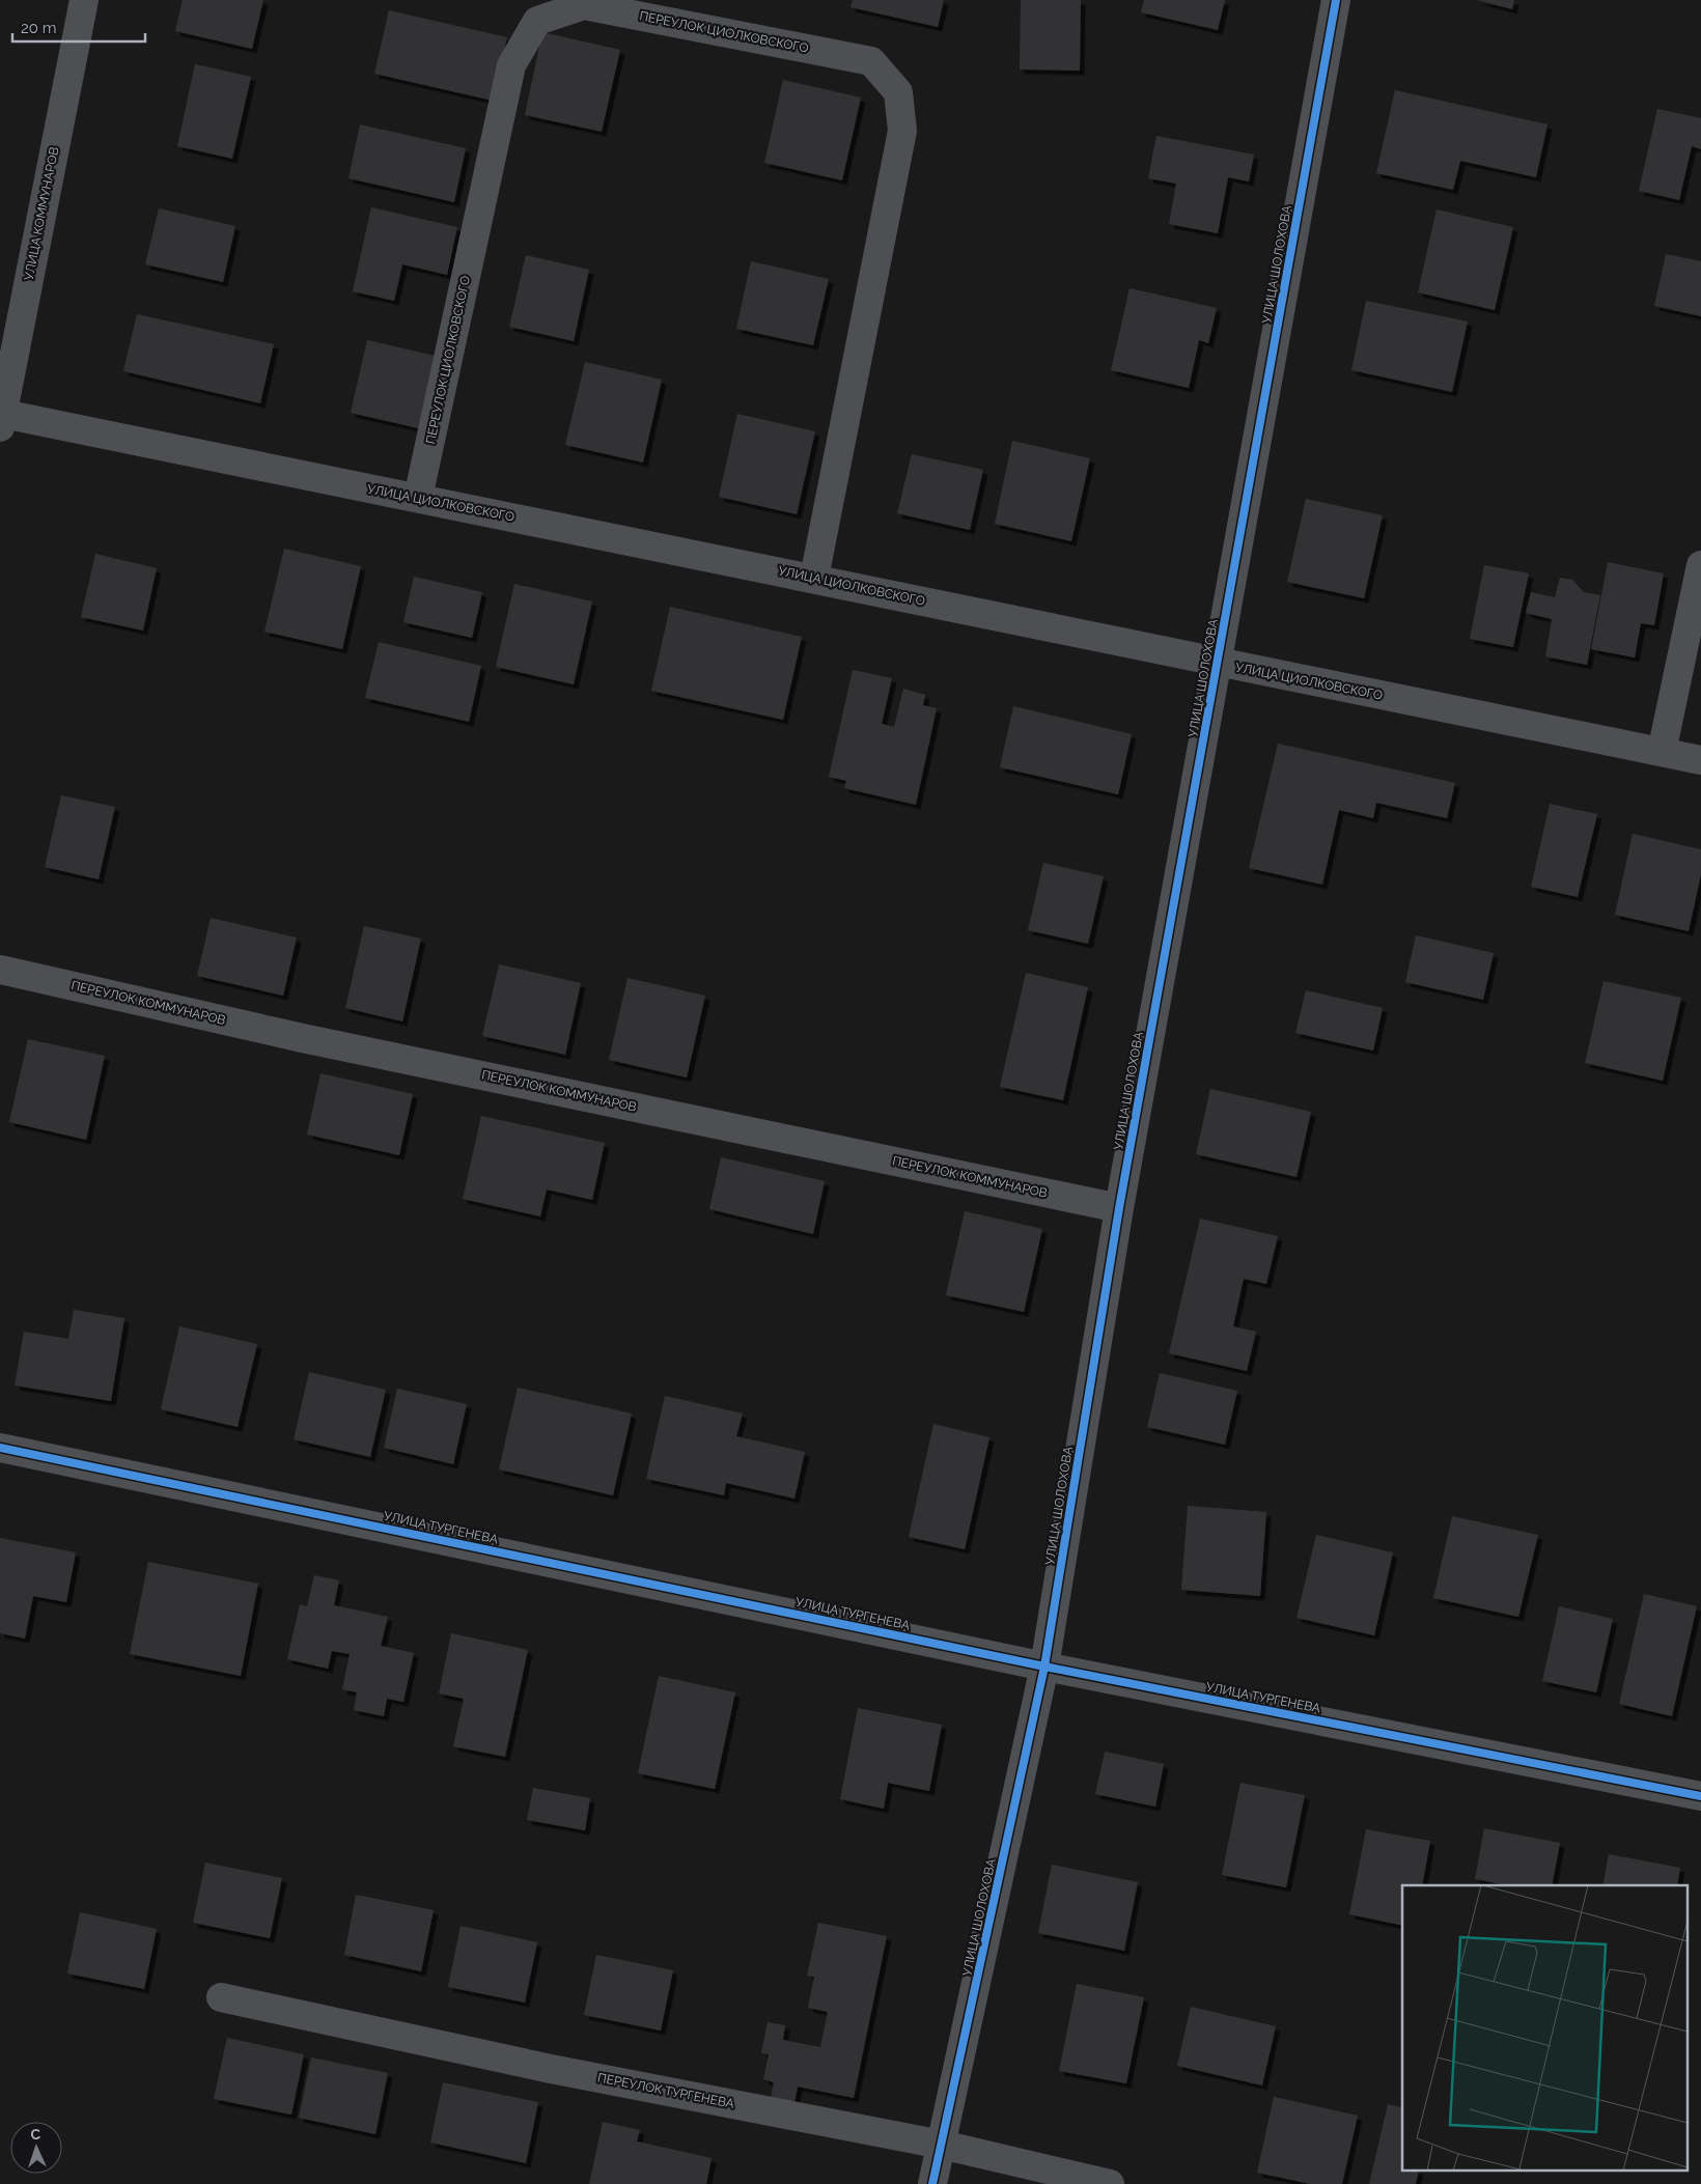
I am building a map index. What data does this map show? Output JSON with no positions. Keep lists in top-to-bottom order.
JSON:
{
  "streets": {
    "street": [
      "ПЕРЕУЛОК ЦИОЛКОВСКОГО",
      "УЛИЦА КОММУНАРОВ",
      "УЛИЦА ШОЛОХОВА",
      "УЛИЦА ЦИОЛКОВСКОГО",
      "ПЕРЕУЛОК КОММУНАРОВ",
      "УЛИЦА ТУРГЕНЕВА",
      "ПЕРЕУЛОК ТУРГЕНЕВА"
    ]
  },
  "crossings": [
    ["ПЕРЕУЛОК ЦИОЛКОВСКОГО", "УЛИЦА ЦИОЛКОВСКОГО"],
    ["УЛИЦА КОММУНАРОВ", "УЛИЦА ЦИОЛКОВСКОГО"],
    ["УЛИЦА ШОЛОХОВА", "УЛИЦА ЦИОЛКОВСКОГО"],
    ["УЛИЦА ШОЛОХОВА", "ПЕРЕУЛОК КОММУНАРОВ"],
    ["УЛИЦА ШОЛОХОВА", "УЛИЦА ТУРГЕНЕВА"],
    ["УЛИЦА ШОЛОХОВА", "ПЕРЕУЛОК ТУРГЕНЕВА"]
  ],
  "scale_bar": "20 m",
  "north": "top"
}
